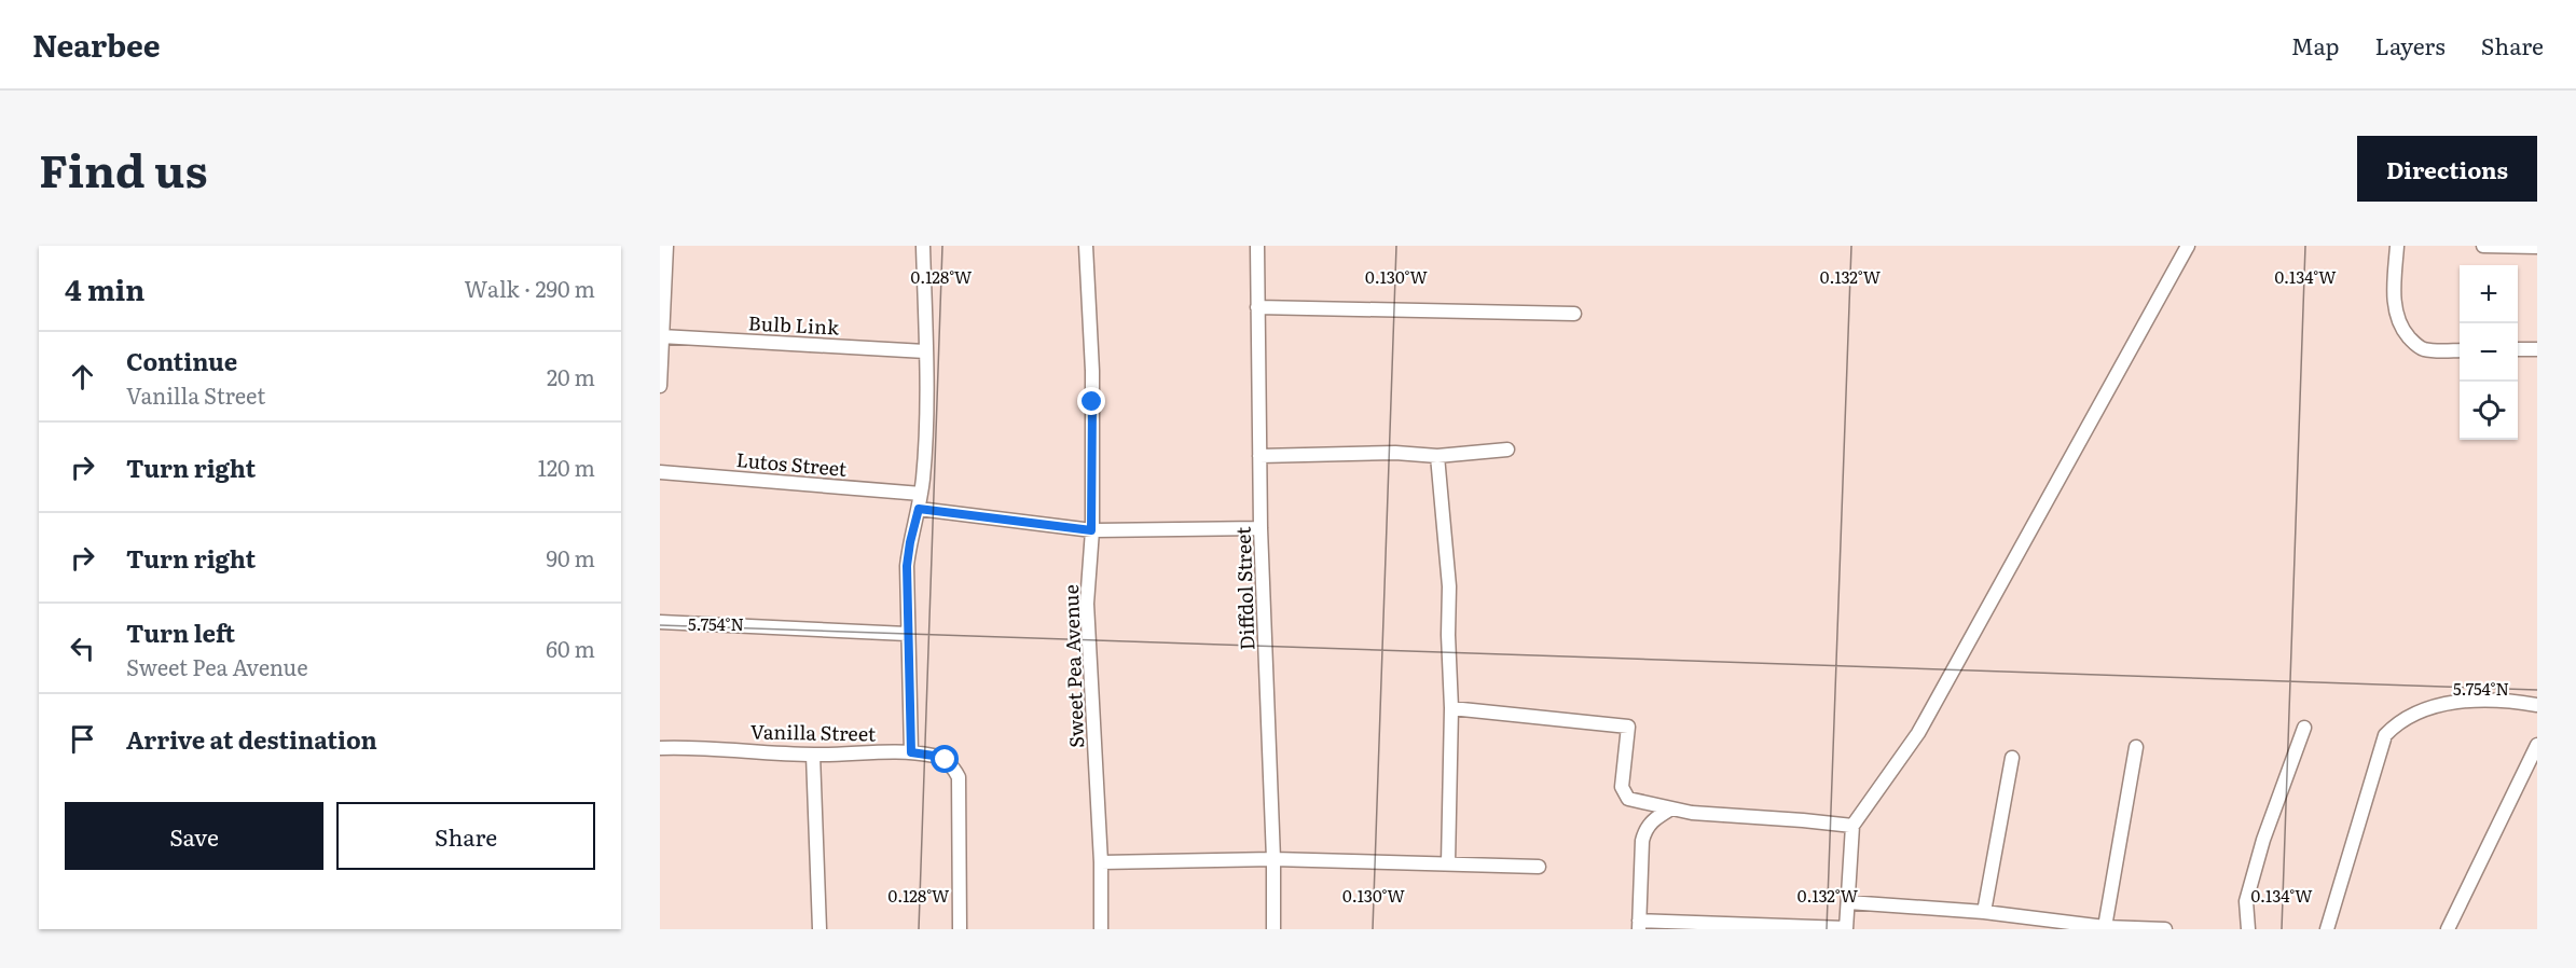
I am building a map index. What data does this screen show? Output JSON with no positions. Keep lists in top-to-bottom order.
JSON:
{
  "streets": {
    "street": [
      "Bulb Link",
      "Lutos Street",
      "Diffdol Street",
      "Sweet Pea Avenue",
      "Vanilla Street"
    ]
  },
  "page": {
    "header": "Nearbee",
    "nav": ["Map", "Layers", "Share"],
    "title": "Find us",
    "buttons": [
      "Directions",
      ["Save", "Share"]
    ],
    "heading": ["4 min", "Walk · 290 m"],
    "map_buttons": ["+", "−"],
    "list": [
      ["Continue", "Vanilla Street", "20 m"],
      ["Turn right", "120 m"],
      ["Turn right", "90 m"],
      ["Turn left", "Sweet Pea Avenue", "60 m"],
      "Arrive at destination"
    ]
  },
  "coordinates": [
    "0.128°W",
    "0.130°W",
    "0.132°W",
    "0.134°W",
    "5.754°N"
  ]
}
